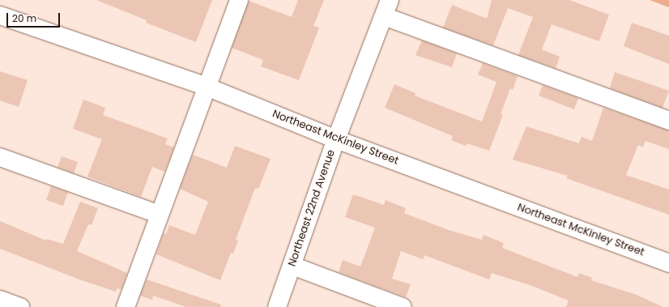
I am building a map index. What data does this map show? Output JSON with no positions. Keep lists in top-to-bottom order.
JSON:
{
  "streets": {
    "street": ["Northeast McKinley Street", "Northeast 22nd Avenue"]
  },
  "crossings": [
    ["Northeast McKinley Street", "Northeast 22nd Avenue"]
  ],
  "scale_bar": "20 m"
}
